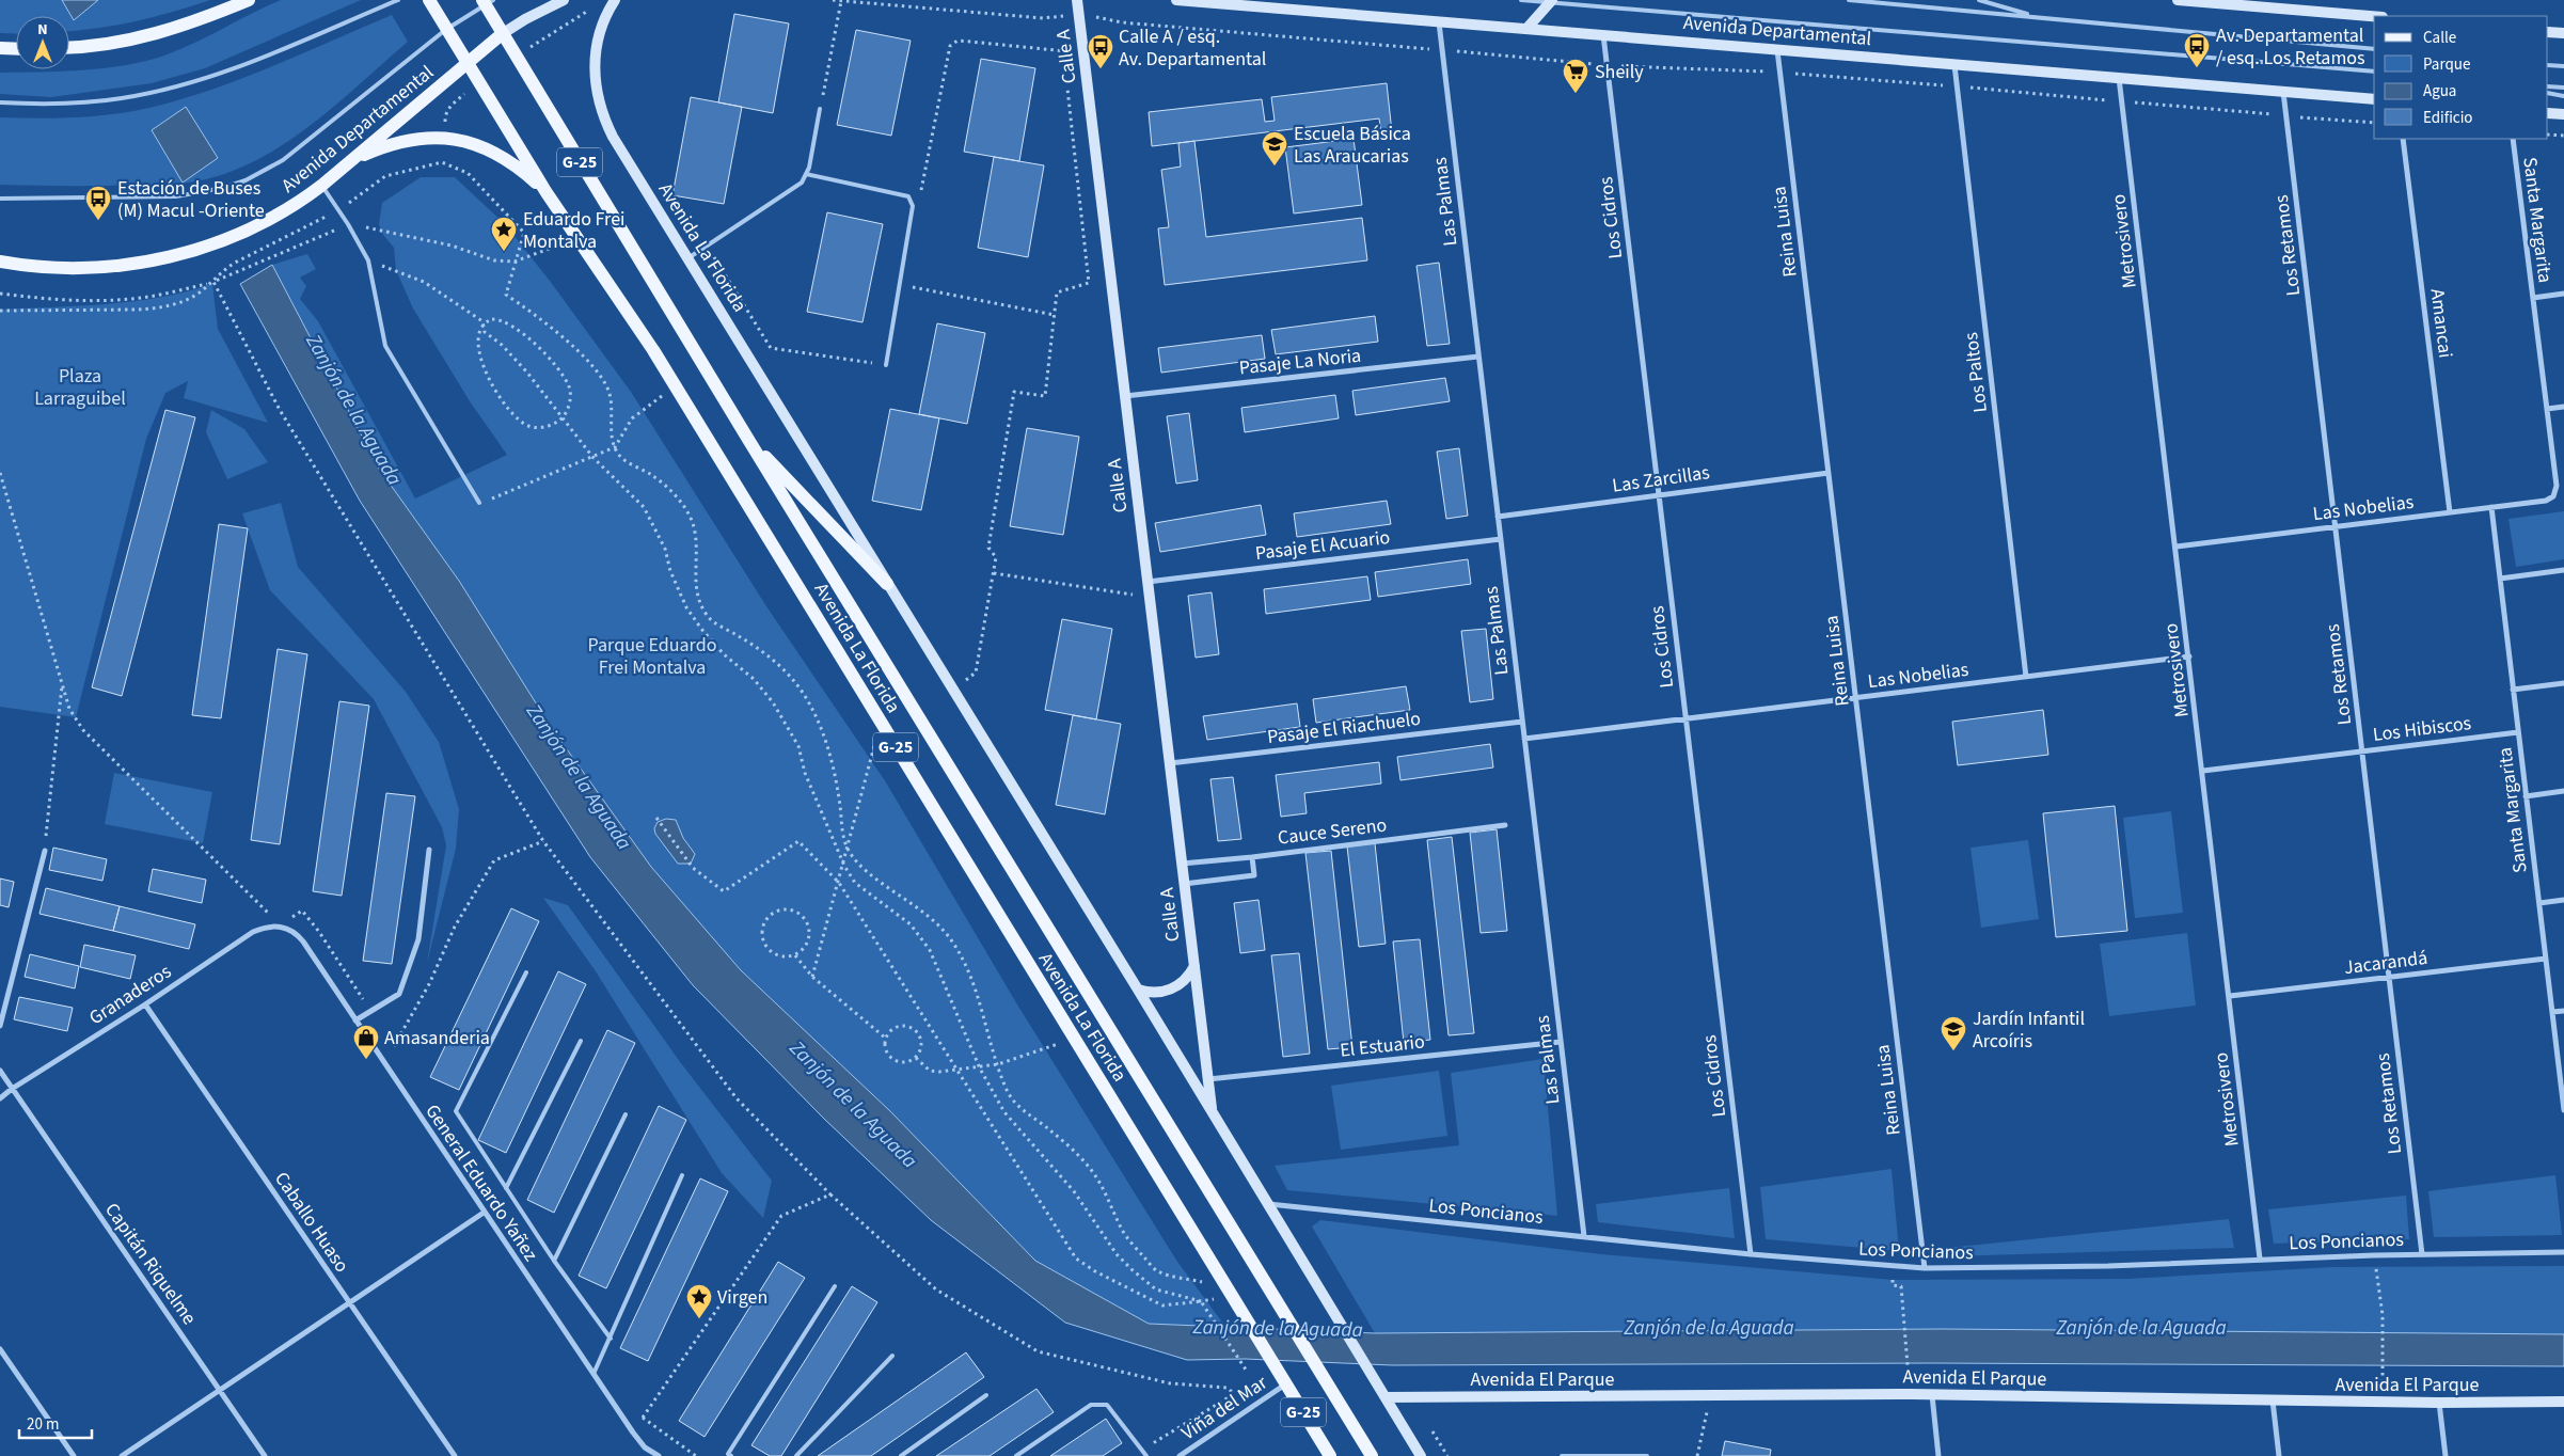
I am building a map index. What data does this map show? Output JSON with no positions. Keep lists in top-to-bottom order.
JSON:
{
  "streets": {
    "main road": ["Avenida Departamental", "G-25", "Avenida La Florida"],
    "street": [
      "Calle A",
      "Las Palmas",
      "Los Cidros",
      "Santa Margarita",
      "Reina Luisa",
      "Metrosivero",
      "Los Retamos",
      "Amancai",
      "Pasaje La Noria",
      "Los Paltos",
      "Las Zarcillas",
      "Las Nobelias",
      "Pasaje El Acuario",
      "Pasaje El Riachuelo",
      "Los Hibiscos",
      "Cauce Sereno",
      "Jacarandá",
      "Granaderos",
      "El Estuario",
      "General Eduardo Yañez",
      "Los Poncianos",
      "Caballo Huaso",
      "Capitán Riquelme",
      "Avenida El Parque",
      "Viña del Mar"
    ]
  },
  "crossings": [
    ["Avenida Departamental", "Las Palmas"],
    ["Avenida Departamental", "Los Cidros"],
    ["Avenida Departamental", "Reina Luisa"],
    ["Avenida Departamental", "Metrosivero"],
    ["Avenida Departamental", "Los Retamos"],
    ["Avenida Departamental", "Avenida La Florida"],
    ["Avenida Departamental", "Los Paltos"],
    ["Calle A", "Avenida La Florida"],
    ["Calle A", "Pasaje La Noria"],
    ["Calle A", "Pasaje El Acuario"],
    ["Calle A", "Pasaje El Riachuelo"],
    ["Calle A", "Cauce Sereno"],
    ["Calle A", "El Estuario"],
    ["Las Palmas", "Pasaje La Noria"],
    ["Las Palmas", "Las Zarcillas"],
    ["Las Palmas", "Las Nobelias"],
    ["Las Palmas", "Pasaje El Acuario"],
    ["Las Palmas", "Pasaje El Riachuelo"],
    ["Las Palmas", "El Estuario"],
    ["Las Palmas", "Los Poncianos"],
    ["Los Cidros", "Las Zarcillas"],
    ["Los Cidros", "Las Nobelias"],
    ["Los Cidros", "Los Poncianos"],
    ["Santa Margarita", "Las Nobelias"],
    ["Santa Margarita", "Los Hibiscos"],
    ["Santa Margarita", "Jacarandá"],
    ["Reina Luisa", "Las Zarcillas"],
    ["Reina Luisa", "Las Nobelias"],
    ["Reina Luisa", "Los Poncianos"],
    ["Metrosivero", "Las Nobelias"],
    ["Metrosivero", "Los Hibiscos"],
    ["Metrosivero", "Jacarandá"],
    ["Metrosivero", "Los Poncianos"],
    ["Los Retamos", "Las Nobelias"],
    ["Los Retamos", "Los Hibiscos"],
    ["Los Retamos", "Jacarandá"],
    ["Los Retamos", "Los Poncianos"],
    ["Avenida La Florida", "Los Poncianos"],
    ["Avenida La Florida", "Avenida El Parque"],
    ["Avenida La Florida", "Viña del Mar"],
    ["Amancai", "Las Nobelias"],
    ["Los Paltos", "Las Nobelias"],
    ["Granaderos", "General Eduardo Yañez"],
    ["Granaderos", "Caballo Huaso"],
    ["Granaderos", "Capitán Riquelme"]
  ],
  "water": ["Zanjón de la Aguada"],
  "parks": ["Plaza Larraguibel", "Parque Eduardo Frei Montalva"],
  "places": {
    "bus stop": ["Av. Departamental / esq. Los Retamos", "Calle A / esq. Av. Departamental", "Estación de Buses (M) Macul -Oriente"],
    "supermarket": ["Sheily"],
    "school or university": ["Escuela Básica Las Araucarias", "Jardín Infantil Arcoíris"],
    "place": ["Eduardo Frei Montalva", "Virgen"],
    "shop": ["Amasanderia"]
  },
  "legend": [
    "Calle",
    "Parque",
    "Agua",
    "Edificio"
  ],
  "scale_bar": "20 m",
  "north": "top"
}
